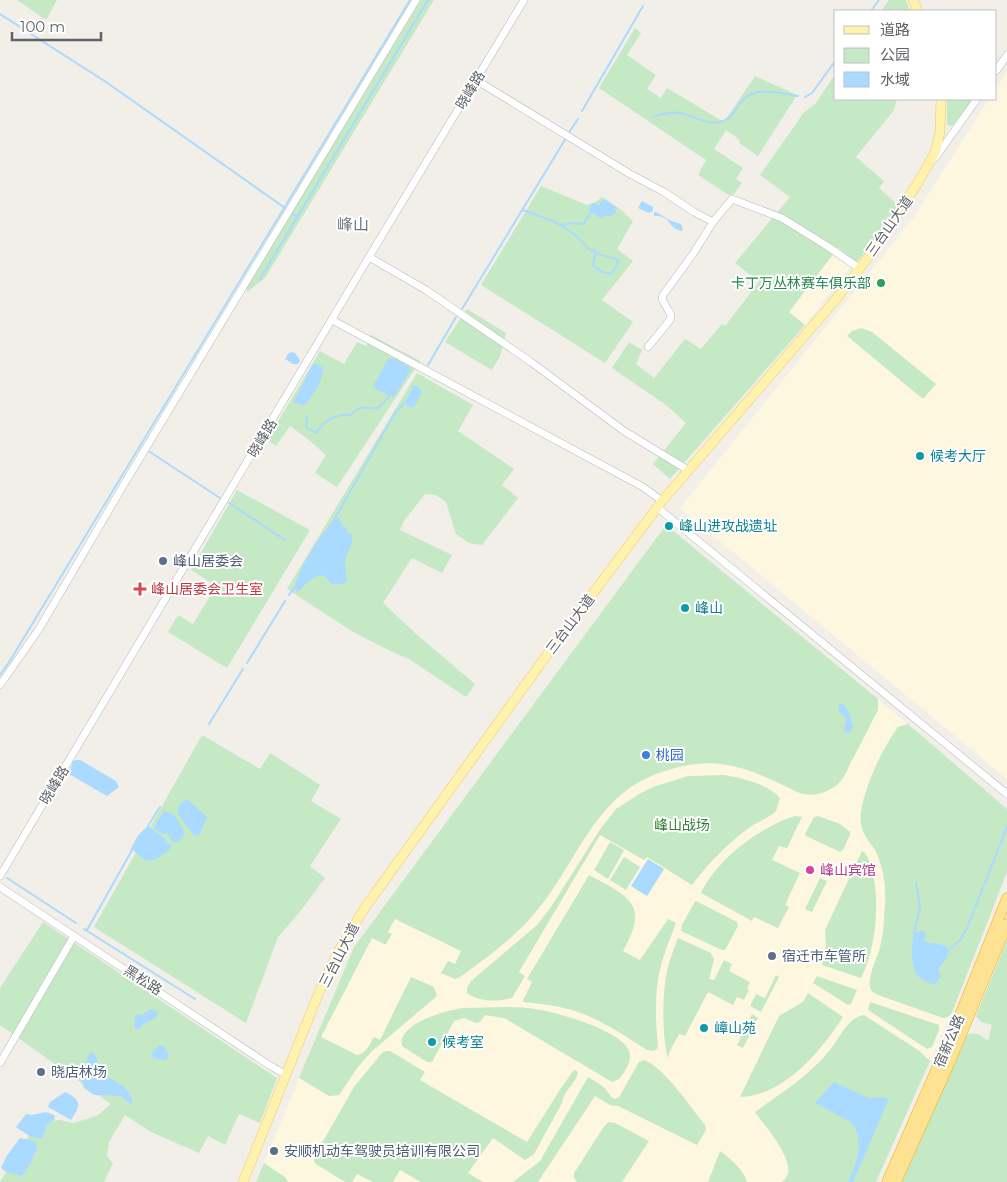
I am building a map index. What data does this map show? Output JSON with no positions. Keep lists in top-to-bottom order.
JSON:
{
  "streets": {
    "highway": ["宿新公路"],
    "main road": ["三台山大道"],
    "street": ["晓峰路", "黑松路"]
  },
  "crossings": [
    ["三台山大道", "黑松路"]
  ],
  "districts": ["峰山"],
  "parks": ["峰山战场"],
  "places": {
    "other": [
      "卡丁万丛林赛车俱乐部",
      "候考大厅",
      "峰山进攻战遗址",
      "峰山居委会",
      "峰山",
      "桃园",
      "峰山宾馆",
      "宿迁市车管所",
      "嶂山苑",
      "候考室",
      "晓店林场",
      "安顺机动车驾驶员培训有限公司"
    ],
    "health": ["峰山居委会卫生室"]
  },
  "legend": ["道路", "公园", "水域"],
  "scale_bar": "100 m"
}
